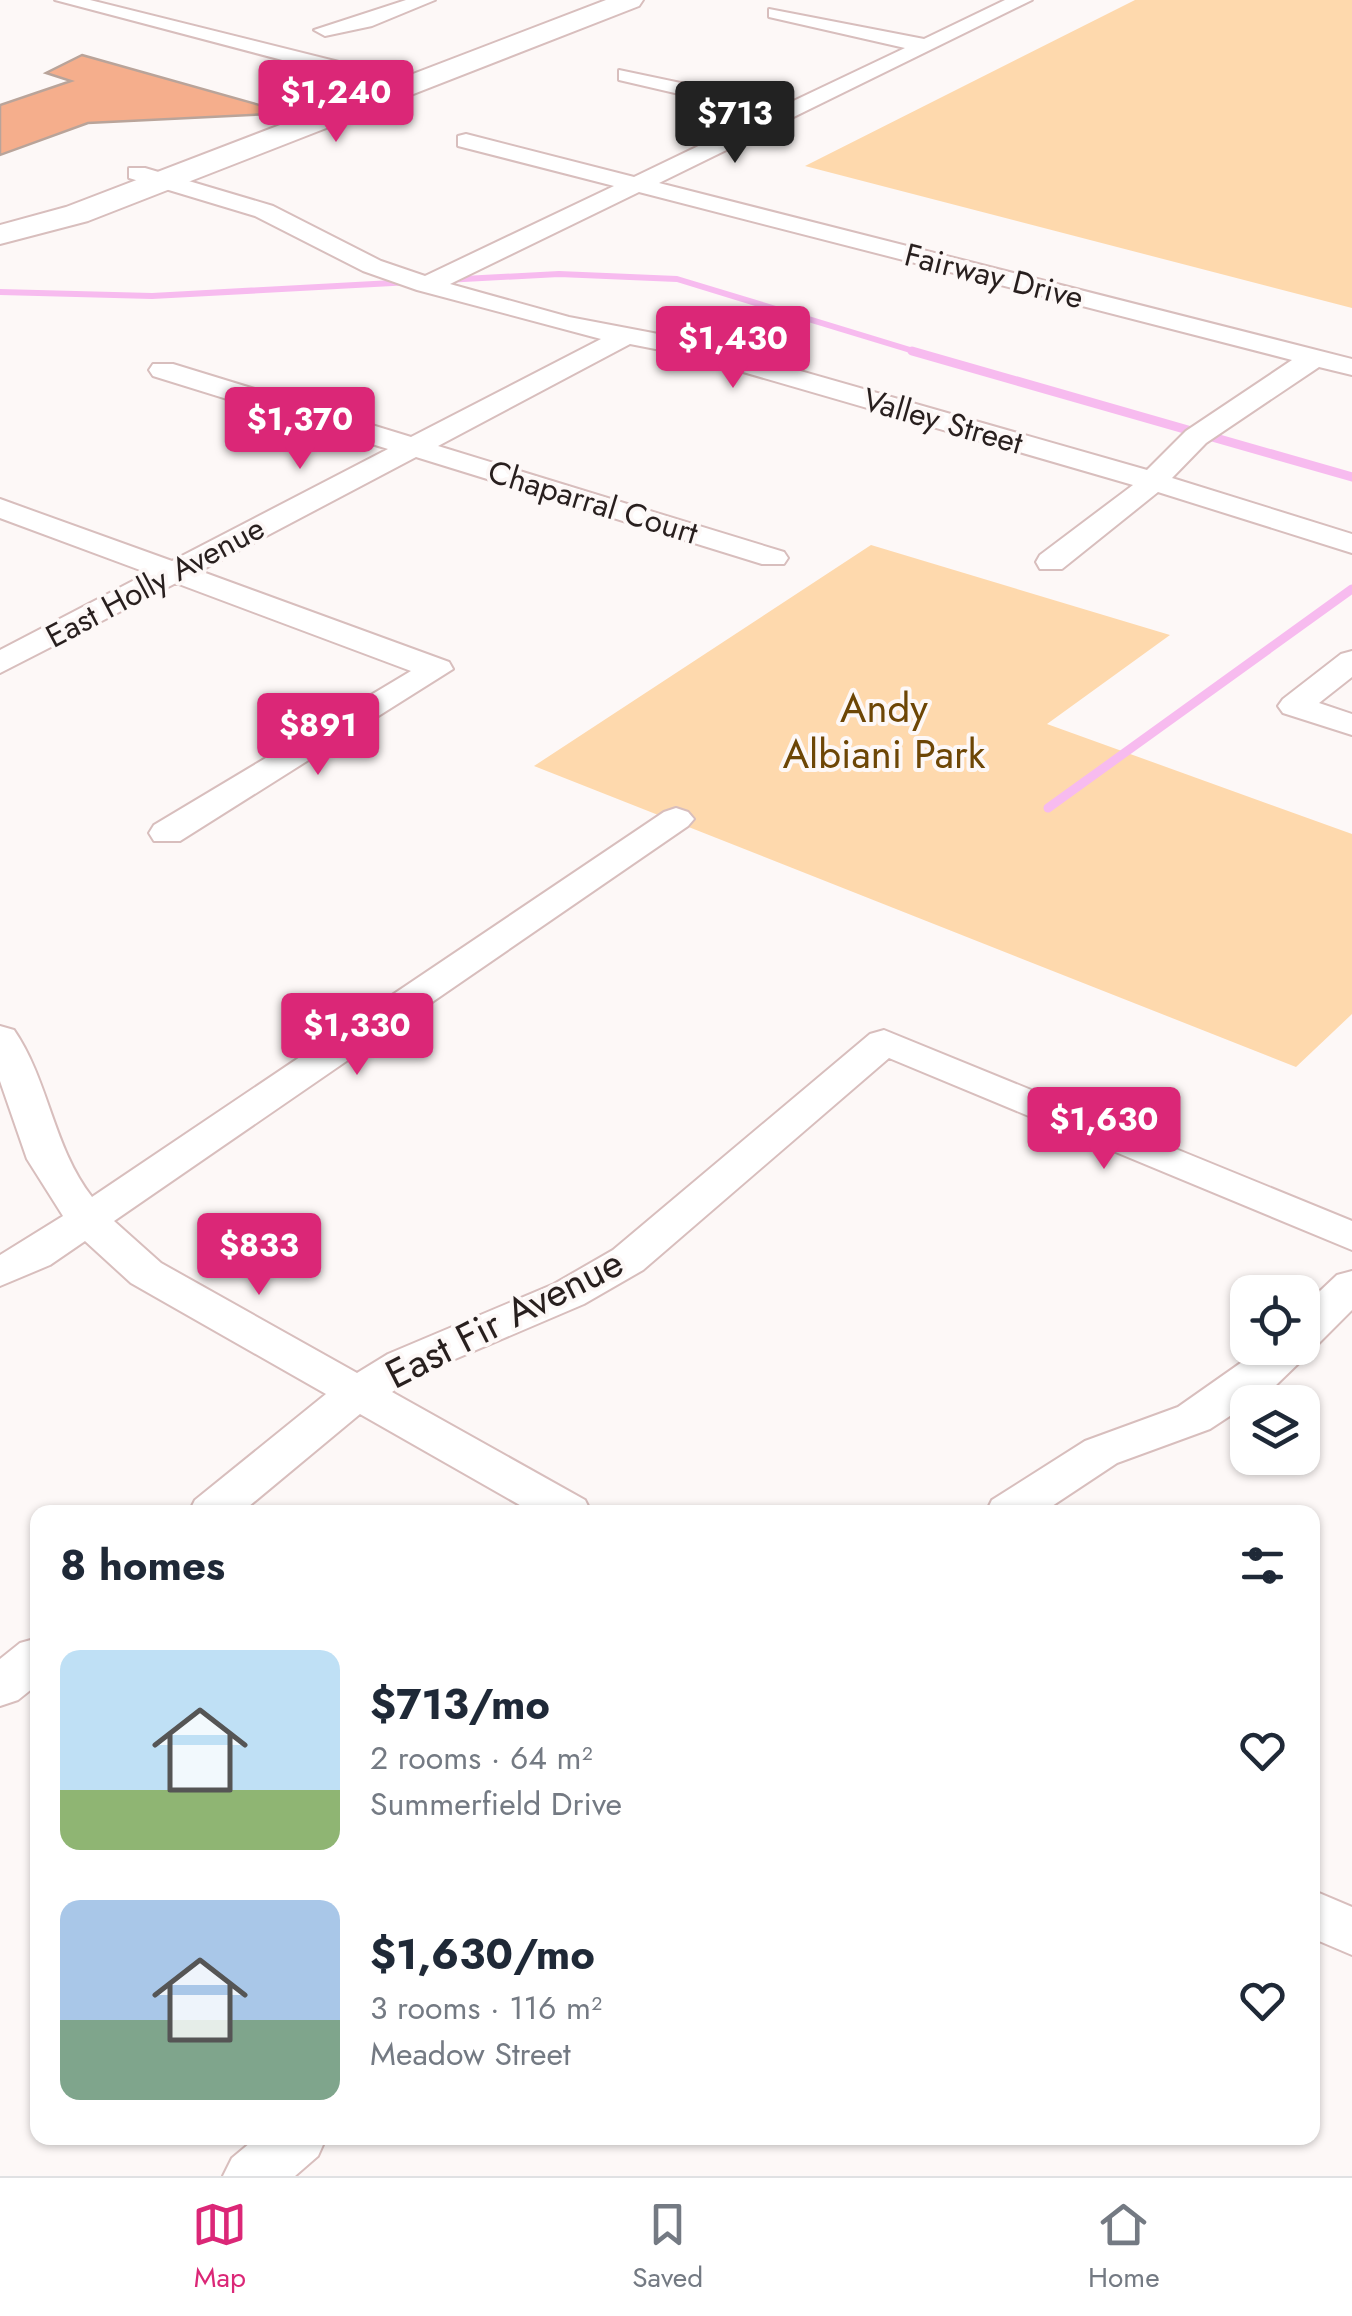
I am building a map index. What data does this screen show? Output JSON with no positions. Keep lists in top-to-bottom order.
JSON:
{
  "streets": {
    "street": [
      "Fairway Drive",
      "Valley Street",
      "Chaparral Court",
      "East Holly Avenue",
      "East Fir Avenue"
    ]
  },
  "crossings": [
    ["Valley Street", "East Holly Avenue"],
    ["Chaparral Court", "East Holly Avenue"]
  ],
  "parks": ["Andy Albiani Park"],
  "page": {
    "price": [
      "$1,240",
      "$713",
      "$1,430",
      "$1,370",
      "$891",
      "$1,330",
      "$1,630",
      "$833"
    ],
    "heading": "8 homes",
    "list": [
      {
        "name": "$713/mo",
        "note": "2 rooms · 64 m² · Summerfield Drive"
      },
      {
        "name": "$1,630/mo",
        "note": "3 rooms · 116 m² · Meadow Street"
      }
    ],
    "tabs": ["Map", "Saved", "Home"]
  }
}
